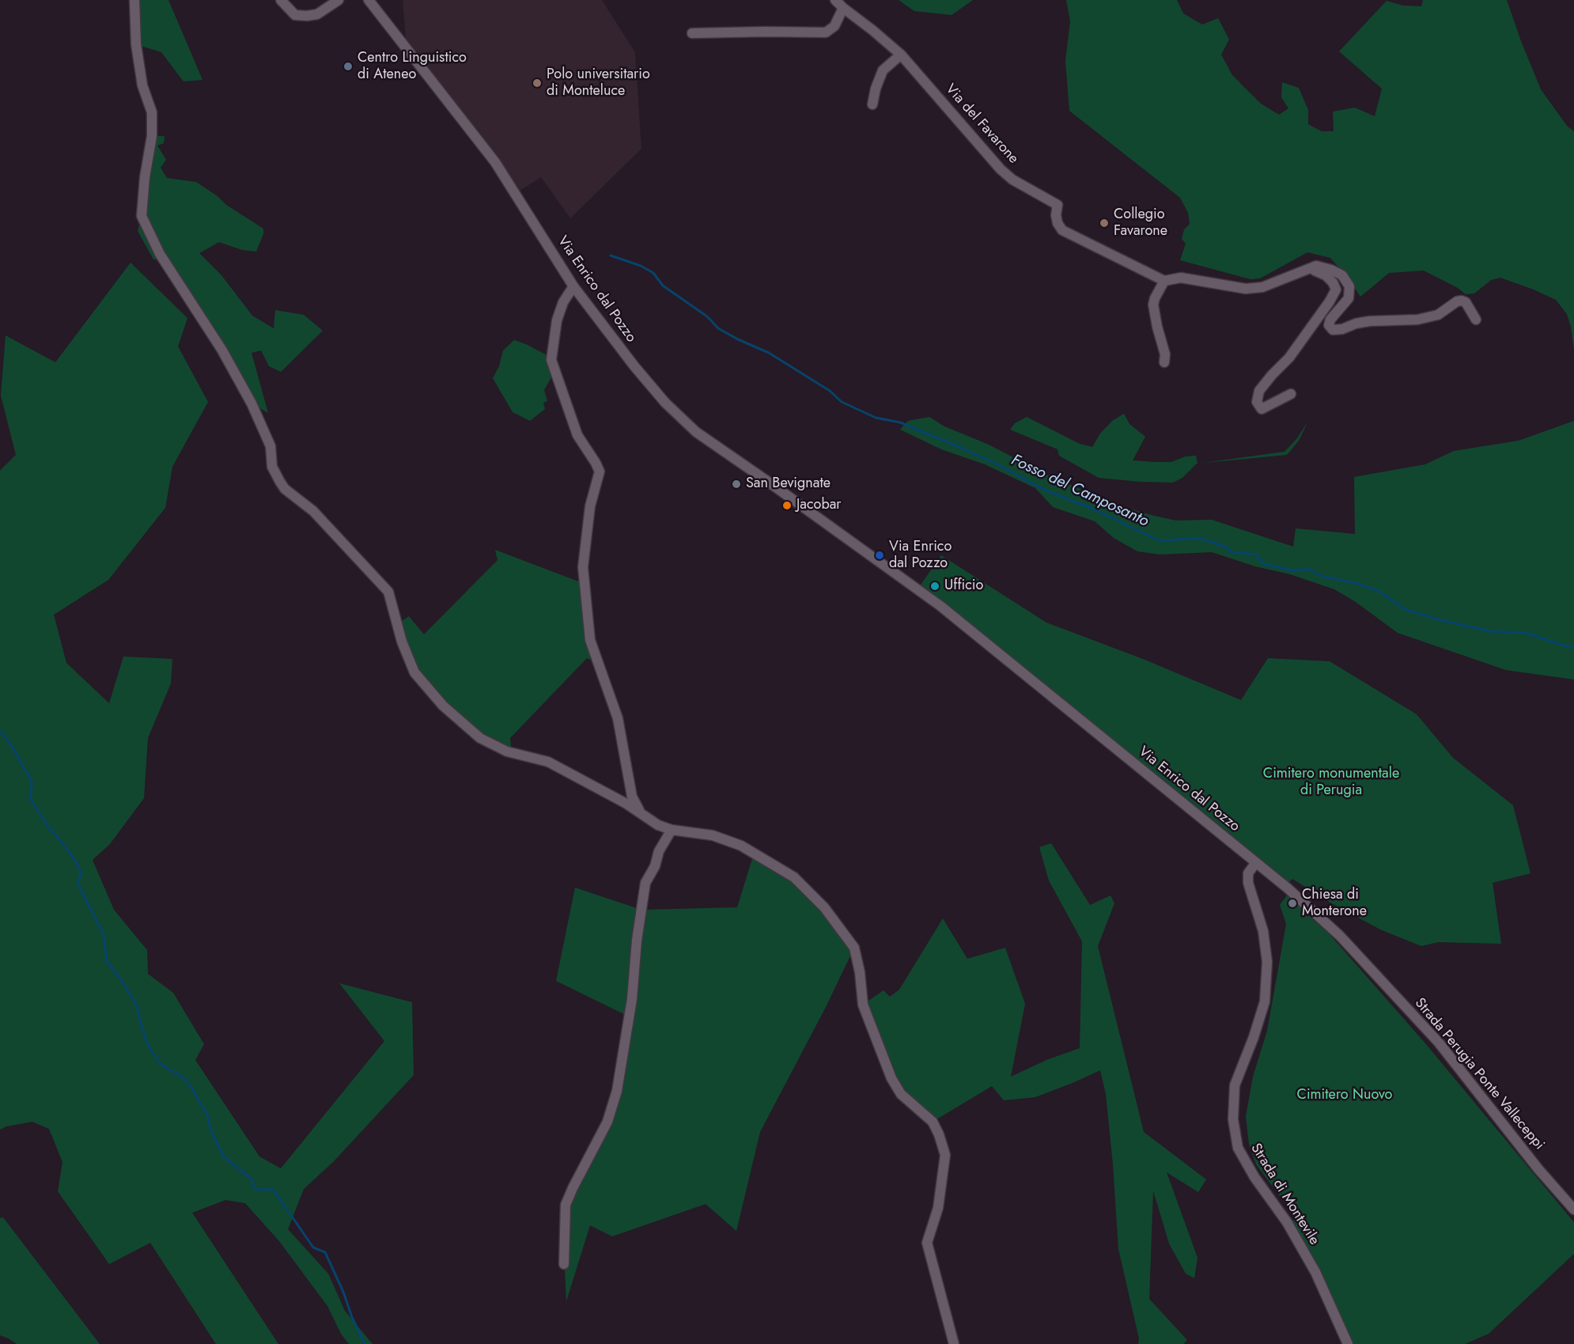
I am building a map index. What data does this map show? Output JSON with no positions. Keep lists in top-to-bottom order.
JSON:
{
  "streets": {
    "street": [
      "Via del Favarone",
      "Via Enrico dal Pozzo",
      "Strada Perugia Ponte Valleceppi",
      "Strada di Montevile"
    ]
  },
  "crossings": [
    ["Via Enrico dal Pozzo", "Strada Perugia Ponte Valleceppi"],
    ["Via Enrico dal Pozzo", "Strada di Montevile"],
    ["Strada Perugia Ponte Valleceppi", "Strada di Montevile"]
  ],
  "water": ["Fosso del Camposanto"],
  "parks": ["Cimitero monumentale di Perugia", "Cimitero Nuovo"],
  "places": [
    "Centro Linguistico di Ateneo",
    "Polo universitario di Monteluce",
    "Collegio Favarone",
    "San Bevignate",
    "Jacobar",
    "Via Enrico dal Pozzo",
    "Ufficio",
    "Chiesa di Monterone"
  ]
}
